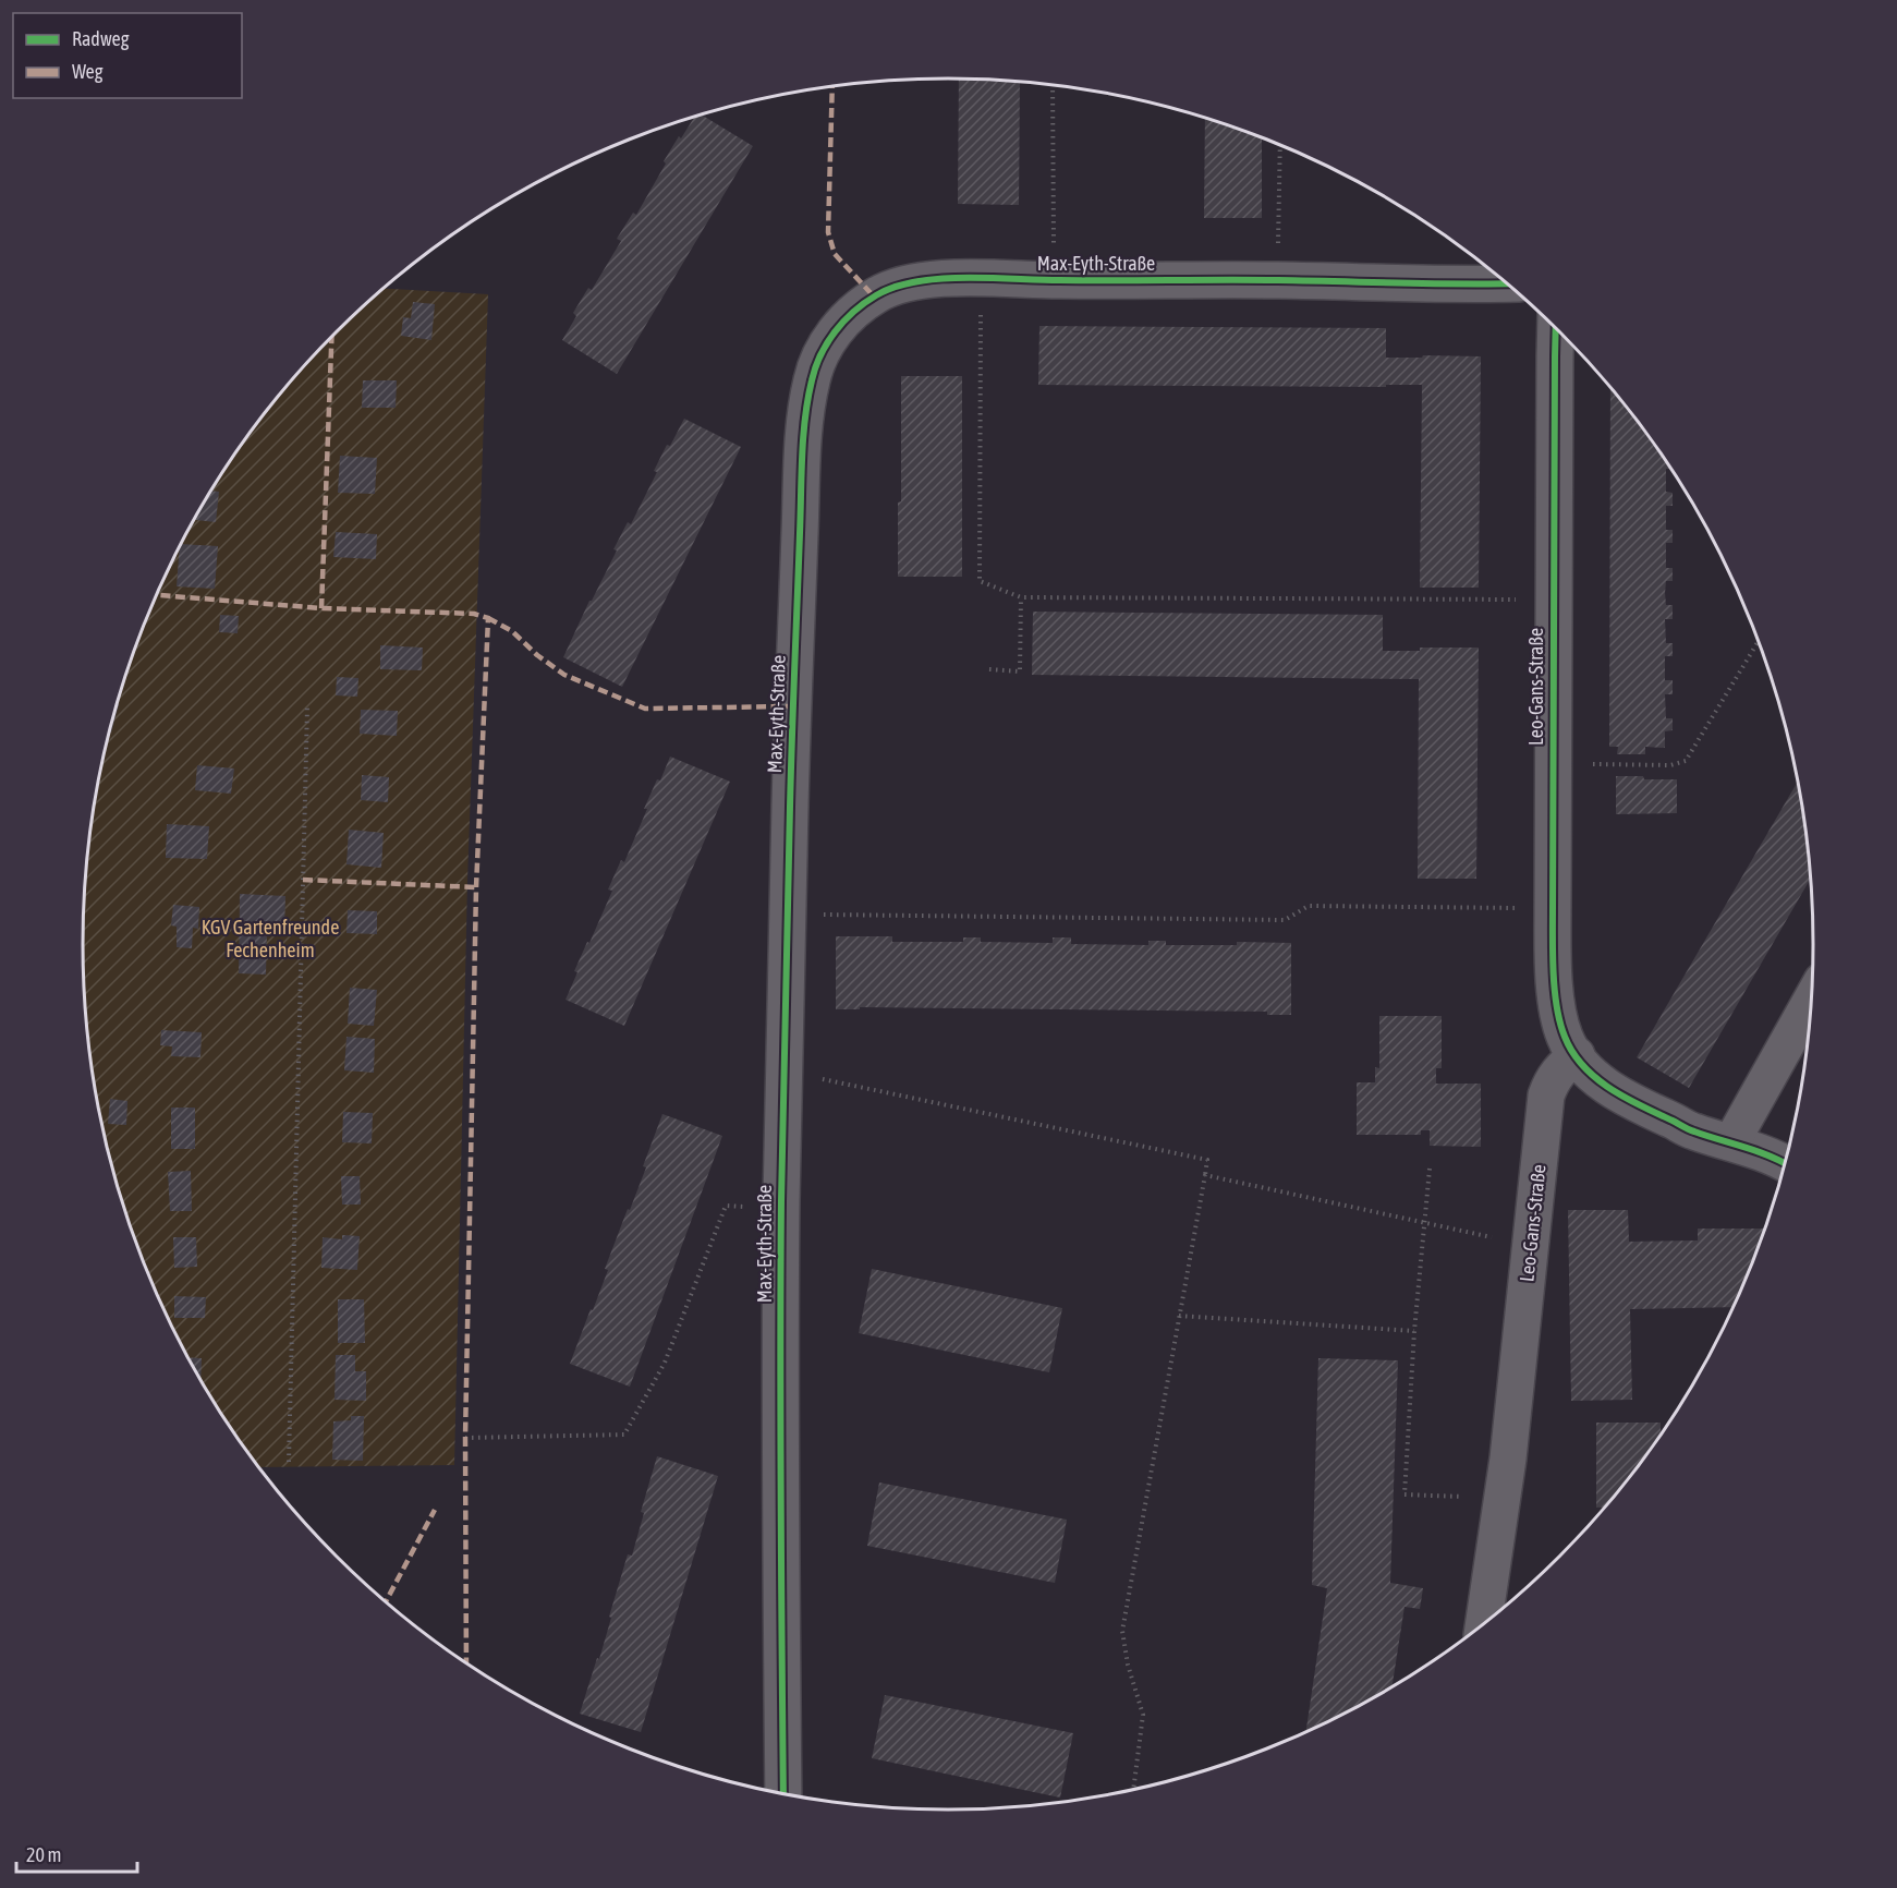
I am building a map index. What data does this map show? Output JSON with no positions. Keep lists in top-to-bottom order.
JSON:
{
  "streets": {
    "street": ["Max-Eyth-Straße", "Leo-Gans-Straße"]
  },
  "parks": ["KGV Gartenfreunde Fechenheim"],
  "legend": ["Radweg", "Weg"],
  "scale_bar": "20 m"
}
